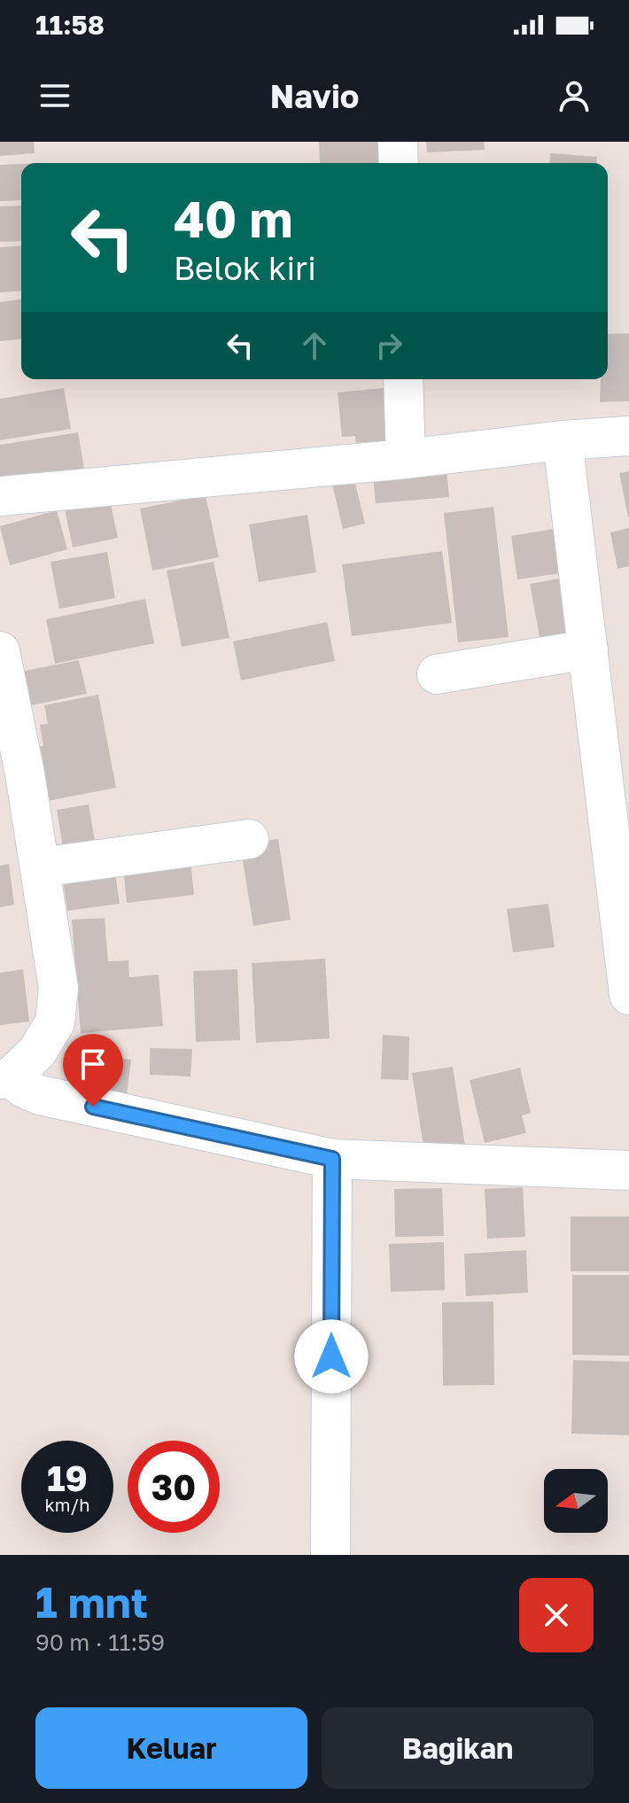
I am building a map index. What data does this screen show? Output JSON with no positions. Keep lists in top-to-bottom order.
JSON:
{
  "north": "left",
  "page": {
    "status": "11:58",
    "header": "Navio",
    "turn": ["40 m", "Belok kiri"],
    "speed": "19 km/h",
    "limit": "30",
    "heading": ["1 mnt", "90 m · 11:59"],
    "buttons": ["Keluar", "Bagikan"]
  }
}
